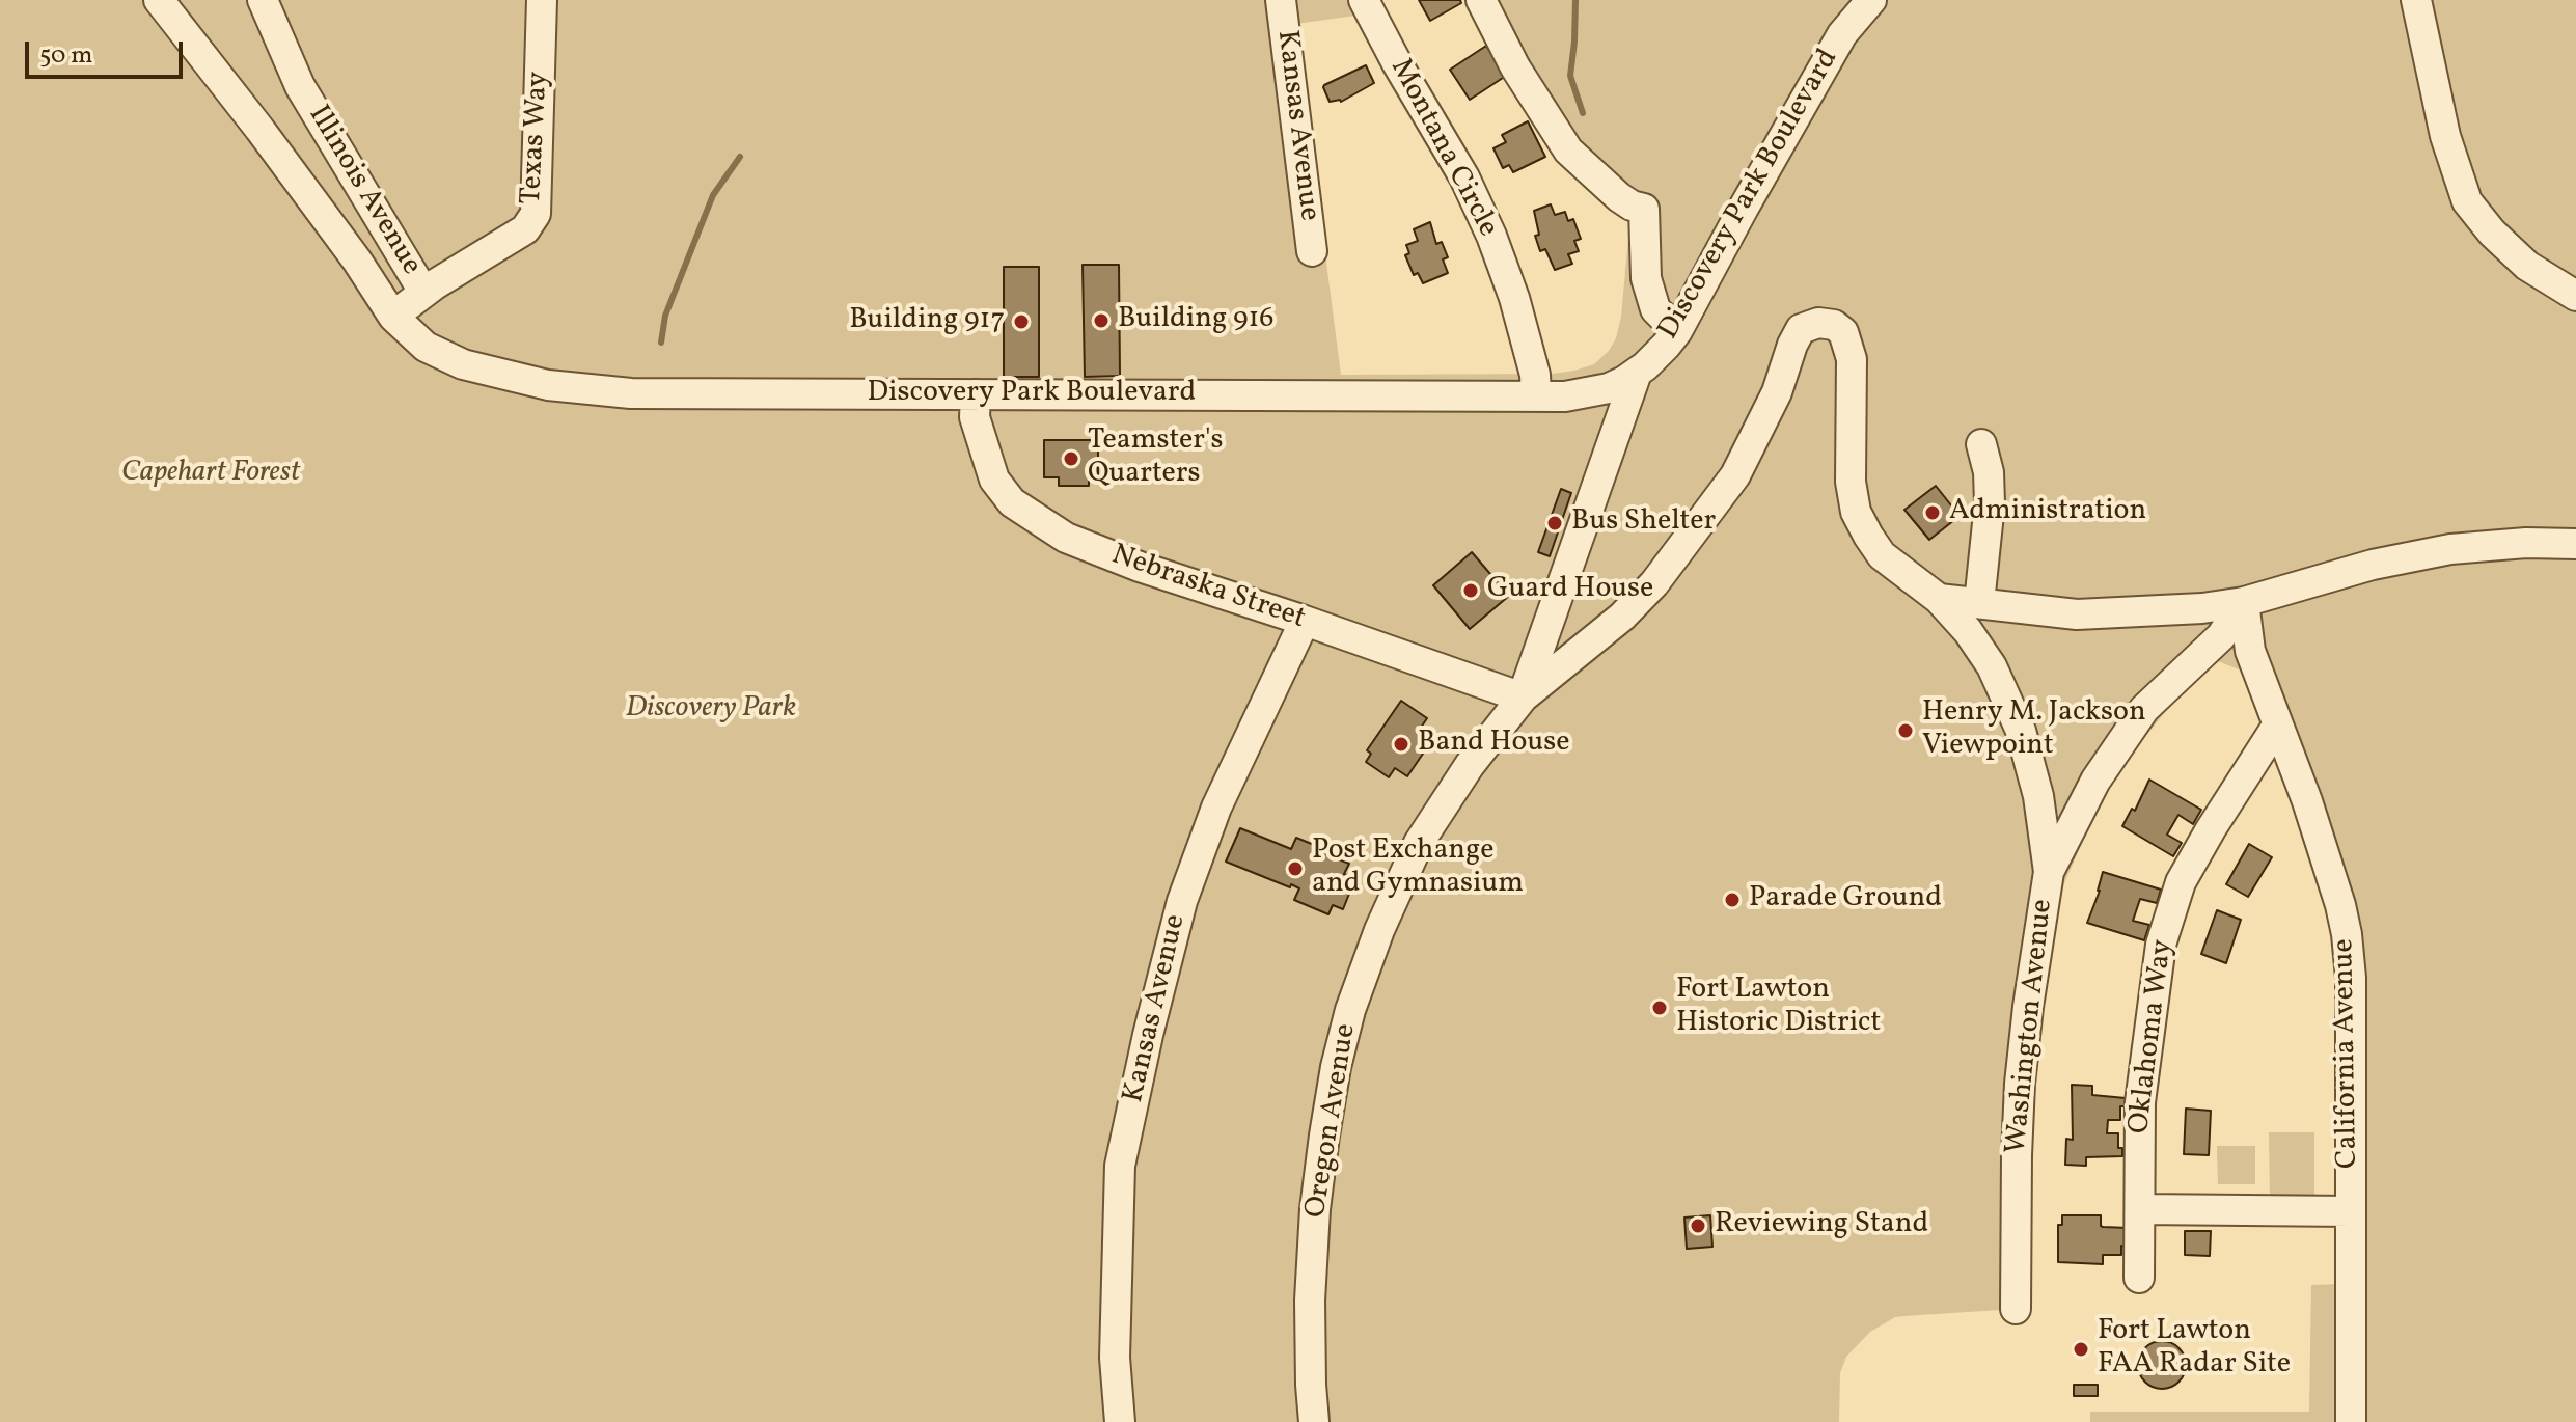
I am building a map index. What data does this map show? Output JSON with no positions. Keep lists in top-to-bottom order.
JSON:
{
  "streets": {
    "street": [
      "Kansas Avenue",
      "Texas Way",
      "Montana Circle",
      "Illinois Avenue",
      "Discovery Park Boulevard",
      "Nebraska Street",
      "Washington Avenue",
      "Oklahoma Way",
      "California Avenue",
      "Oregon Avenue"
    ]
  },
  "crossings": [
    ["Kansas Avenue", "Nebraska Street"],
    ["Texas Way", "Illinois Avenue"],
    ["Montana Circle", "Discovery Park Boulevard"],
    ["Discovery Park Boulevard", "Nebraska Street"],
    ["Nebraska Street", "Oregon Avenue"],
    ["Washington Avenue", "California Avenue"],
    ["Washington Avenue", "Oregon Avenue"],
    ["Oklahoma Way", "California Avenue"]
  ],
  "parks": ["Capehart Forest", "Discovery Park"],
  "places": [
    "Building 916",
    "Building 917",
    "Teamster's Quarters",
    "Administration",
    "Bus Shelter",
    "Guard House",
    "Henry M. Jackson Viewpoint",
    "Band House",
    "Post Exchange and Gymnasium",
    "Parade Ground",
    "Fort Lawton Historic District",
    "Reviewing Stand",
    "Fort Lawton FAA Radar Site"
  ],
  "scale_bar": "50 m"
}
